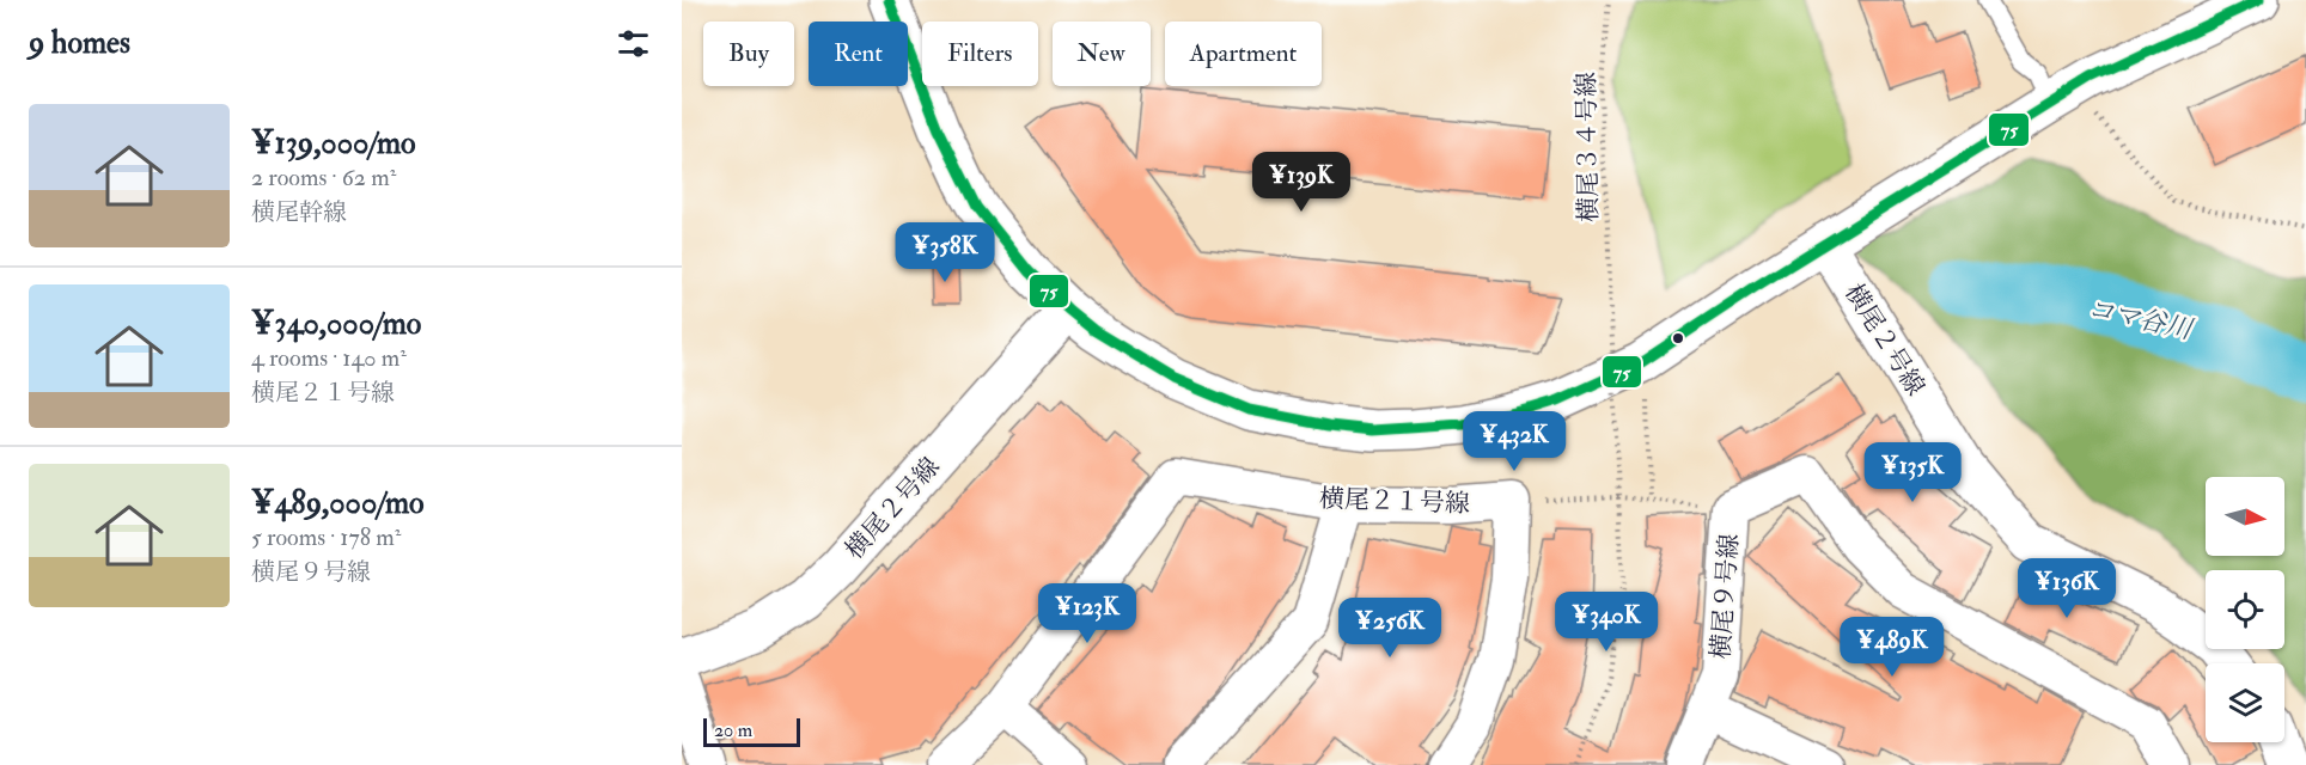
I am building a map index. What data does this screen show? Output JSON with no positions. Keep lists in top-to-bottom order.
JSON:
{
  "streets": {
    "street": ["横尾２号線", "横尾２１号線", "横尾９号線"],
    "path": ["横尾３４号線"]
  },
  "water": ["コマ谷川"],
  "lines": ["transit line 75"],
  "scale_bar": "20 m",
  "north": "right",
  "page": {
    "heading": "9 homes",
    "chip": [
      "Buy",
      "Rent",
      "Filters",
      "New",
      "Apartment"
    ],
    "list": [
      {
        "name": "¥139,000/mo",
        "note": "2 rooms · 62 m² · 横尾幹線"
      },
      {
        "name": "¥340,000/mo",
        "note": "4 rooms · 140 m² · 横尾２１号線"
      },
      {
        "name": "¥489,000/mo",
        "note": "5 rooms · 178 m² · 横尾９号線"
      }
    ],
    "price": [
      "¥139K",
      "¥358K",
      "¥432K",
      "¥135K",
      "¥136K",
      "¥123K",
      "¥340K",
      "¥256K",
      "¥489K"
    ],
    "scale": "20 m"
  }
}
